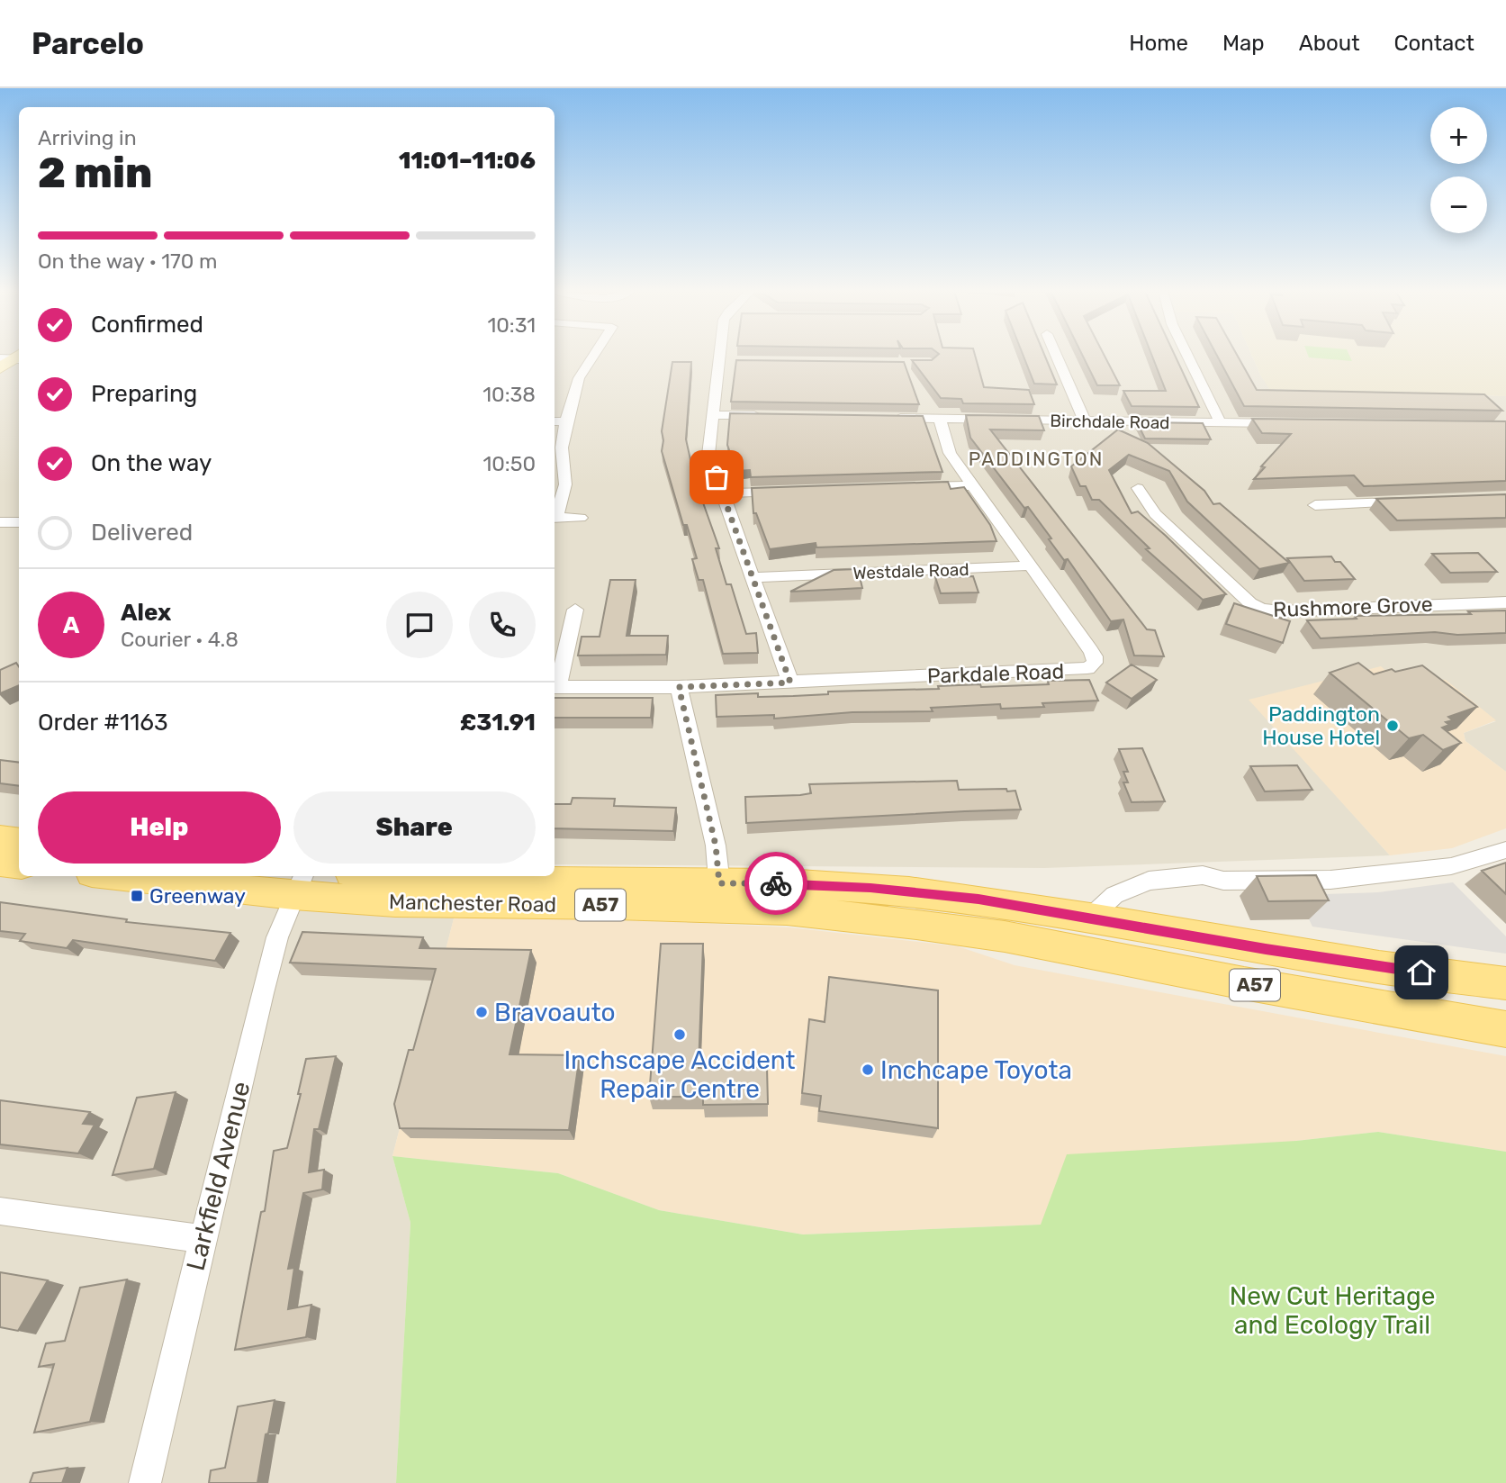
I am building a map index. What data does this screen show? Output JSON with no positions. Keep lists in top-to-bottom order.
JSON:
{
  "streets": {
    "main road": ["Manchester Road", "A57"],
    "street": [
      "Birchdale Road",
      "Westdale Road",
      "Rushmore Grove",
      "Parkdale Road",
      "Larkfield Avenue"
    ]
  },
  "crossings": [
    ["Birchdale Road", "Parkdale Road"],
    ["Westdale Road", "Parkdale Road"],
    ["Manchester Road", "A57"],
    ["Manchester Road", "Larkfield Avenue"]
  ],
  "districts": ["PADDINGTON"],
  "parks": ["New Cut Heritage and Ecology Trail"],
  "places": {
    "other": [
      "Paddington House Hotel",
      "Bravoauto",
      "Inchscape Accident Repair Centre",
      "Inchcape Toyota"
    ],
    "transit": ["Greenway"]
  },
  "page": {
    "header": "Parcelo",
    "nav": [
      "Home",
      "Map",
      "About",
      "Contact"
    ],
    "map_buttons": ["+", "−"],
    "heading": ["2 min", "Arriving in", "11:01–11:06"],
    "panel": [
      "Alex",
      "Courier · 4.8",
      "Order #1163",
      "£31.91"
    ],
    "bar": "On the way · 170 m",
    "list": [
      ["Confirmed", "10:31"],
      ["Preparing", "10:38"],
      ["On the way", "10:50"],
      "Delivered"
    ],
    "round": "A",
    "buttons": ["Help", "Share"]
  }
}
